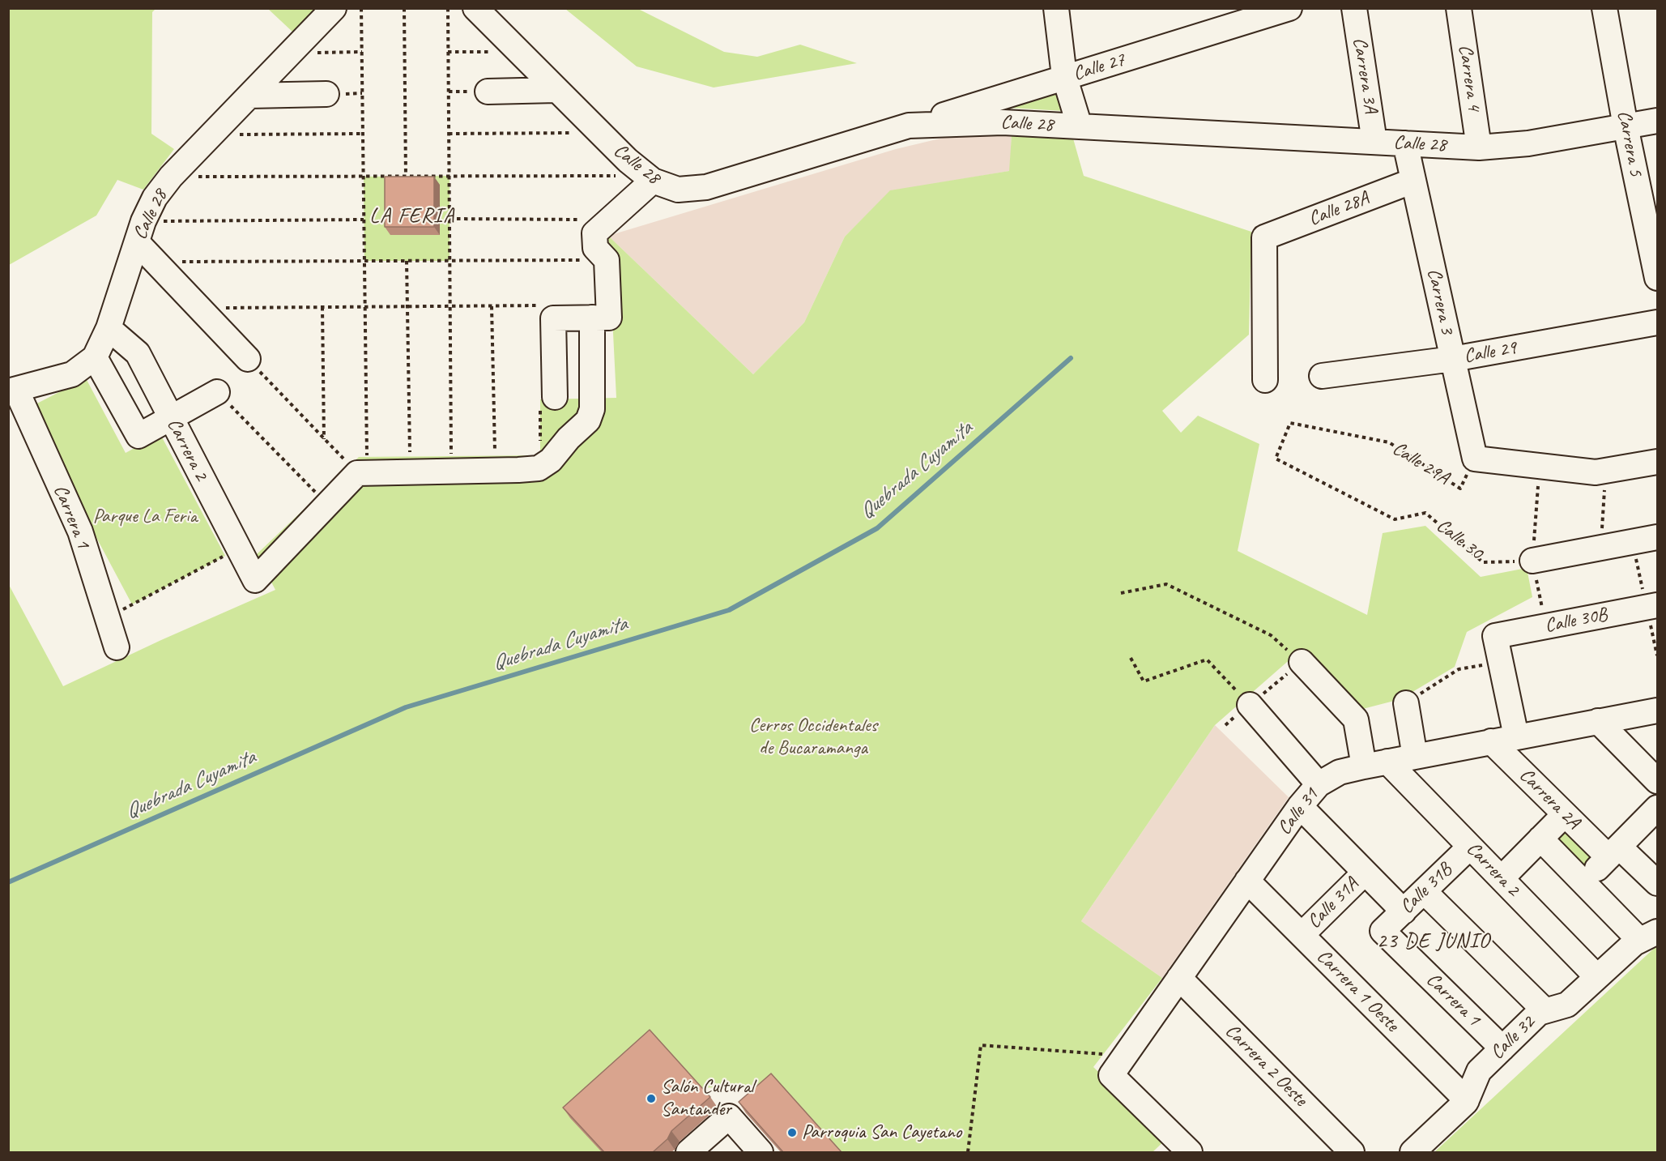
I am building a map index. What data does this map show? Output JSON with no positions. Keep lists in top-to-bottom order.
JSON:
{
  "streets": {
    "street": [
      "Calle 27",
      "Carrera 3A",
      "Carrera 4",
      "Calle 28",
      "Carrera 5",
      "Calle 28A",
      "Carrera 3",
      "Calle 29",
      "Carrera 2",
      "Calle 29A",
      "Carrera 1",
      "Calle 30B",
      "Carrera 2A",
      "Calle 31",
      "Calle 31B",
      "Calle 31A",
      "Carrera 1 Oeste",
      "Calle 32",
      "Carrera 2 Oeste"
    ],
    "path": ["Calle 30"]
  },
  "crossings": [
    ["Calle 27", "Calle 28"],
    ["Carrera 3A", "Calle 28"],
    ["Carrera 4", "Calle 28"],
    ["Calle 28", "Carrera 5"],
    ["Calle 28", "Carrera 3"],
    ["Calle 28", "Carrera 2"],
    ["Calle 28", "Carrera 1"],
    ["Calle 28A", "Carrera 3"],
    ["Carrera 3", "Calle 29"],
    ["Carrera 3", "Calle 29A"],
    ["Carrera 2", "Calle 31"],
    ["Carrera 2", "Calle 31B"],
    ["Carrera 2", "Calle 32"],
    ["Calle 29A", "Calle 30"],
    ["Carrera 1", "Calle 31B"],
    ["Carrera 1", "Calle 32"],
    ["Carrera 2A", "Calle 31"],
    ["Calle 31", "Carrera 1 Oeste"],
    ["Calle 31", "Carrera 2 Oeste"],
    ["Calle 31A", "Carrera 1 Oeste"],
    ["Carrera 1 Oeste", "Calle 32"]
  ],
  "districts": ["LA FERIA", "23 DE JUNIO"],
  "water": ["Quebrada Cuyamita"],
  "parks": ["Parque La Feria", "Cerros Occidentales de Bucaramanga"],
  "places": ["Salón Cultural Santander", "Parroquia San Cayetano"]
}
